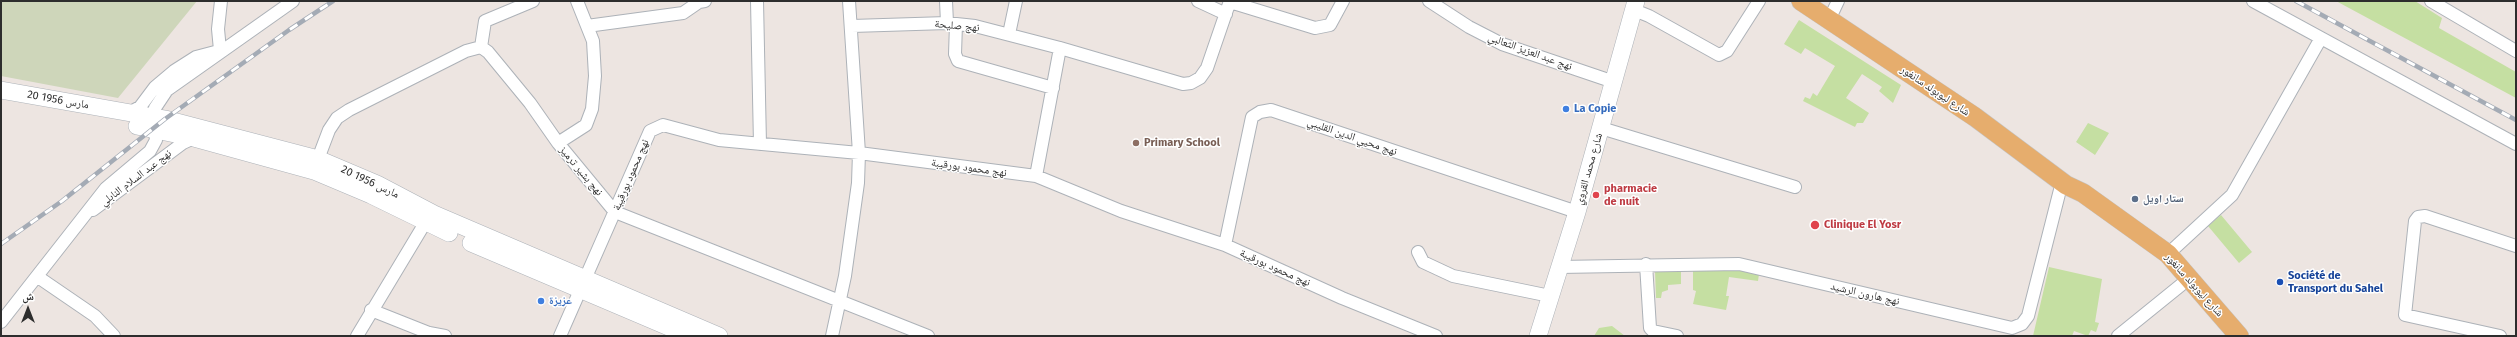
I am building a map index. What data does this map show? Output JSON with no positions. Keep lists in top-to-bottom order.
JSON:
{
  "streets": {
    "main road": ["شارع ليوبولد سانغور", "20 مارس 1956", "شارع محمد القروي"],
    "street": [
      "نهج صليحة",
      "نهج عبد العزيز الثعالبي",
      "نهج محيي الدين القليبي",
      "نهج محمود بورقيبة",
      "نهج بشير ترميز",
      "نهج عبد السلام النابلي",
      "نهج هارون الرشيد"
    ]
  },
  "crossings": [
    ["نهج عبد العزيز الثعالبي", "شارع محمد القروي"],
    ["شارع ليوبولد سانغور", "نهج هارون الرشيد"],
    ["20 مارس 1956", "نهج محمود بورقيبة"],
    ["20 مارس 1956", "نهج عبد السلام النابلي"],
    ["نهج محيي الدين القليبي", "نهج محمود بورقيبة"],
    ["نهج محيي الدين القليبي", "شارع محمد القروي"],
    ["نهج محمود بورقيبة", "نهج بشير ترميز"],
    ["شارع محمد القروي", "نهج هارون الرشيد"]
  ],
  "places": [
    "La Copie",
    "Primary School",
    "pharmacie de nuit",
    "ستار اويل",
    "Clinique El Yosr",
    "Société de Transport du Sahel",
    "عزيزة"
  ],
  "north": "top"
}
